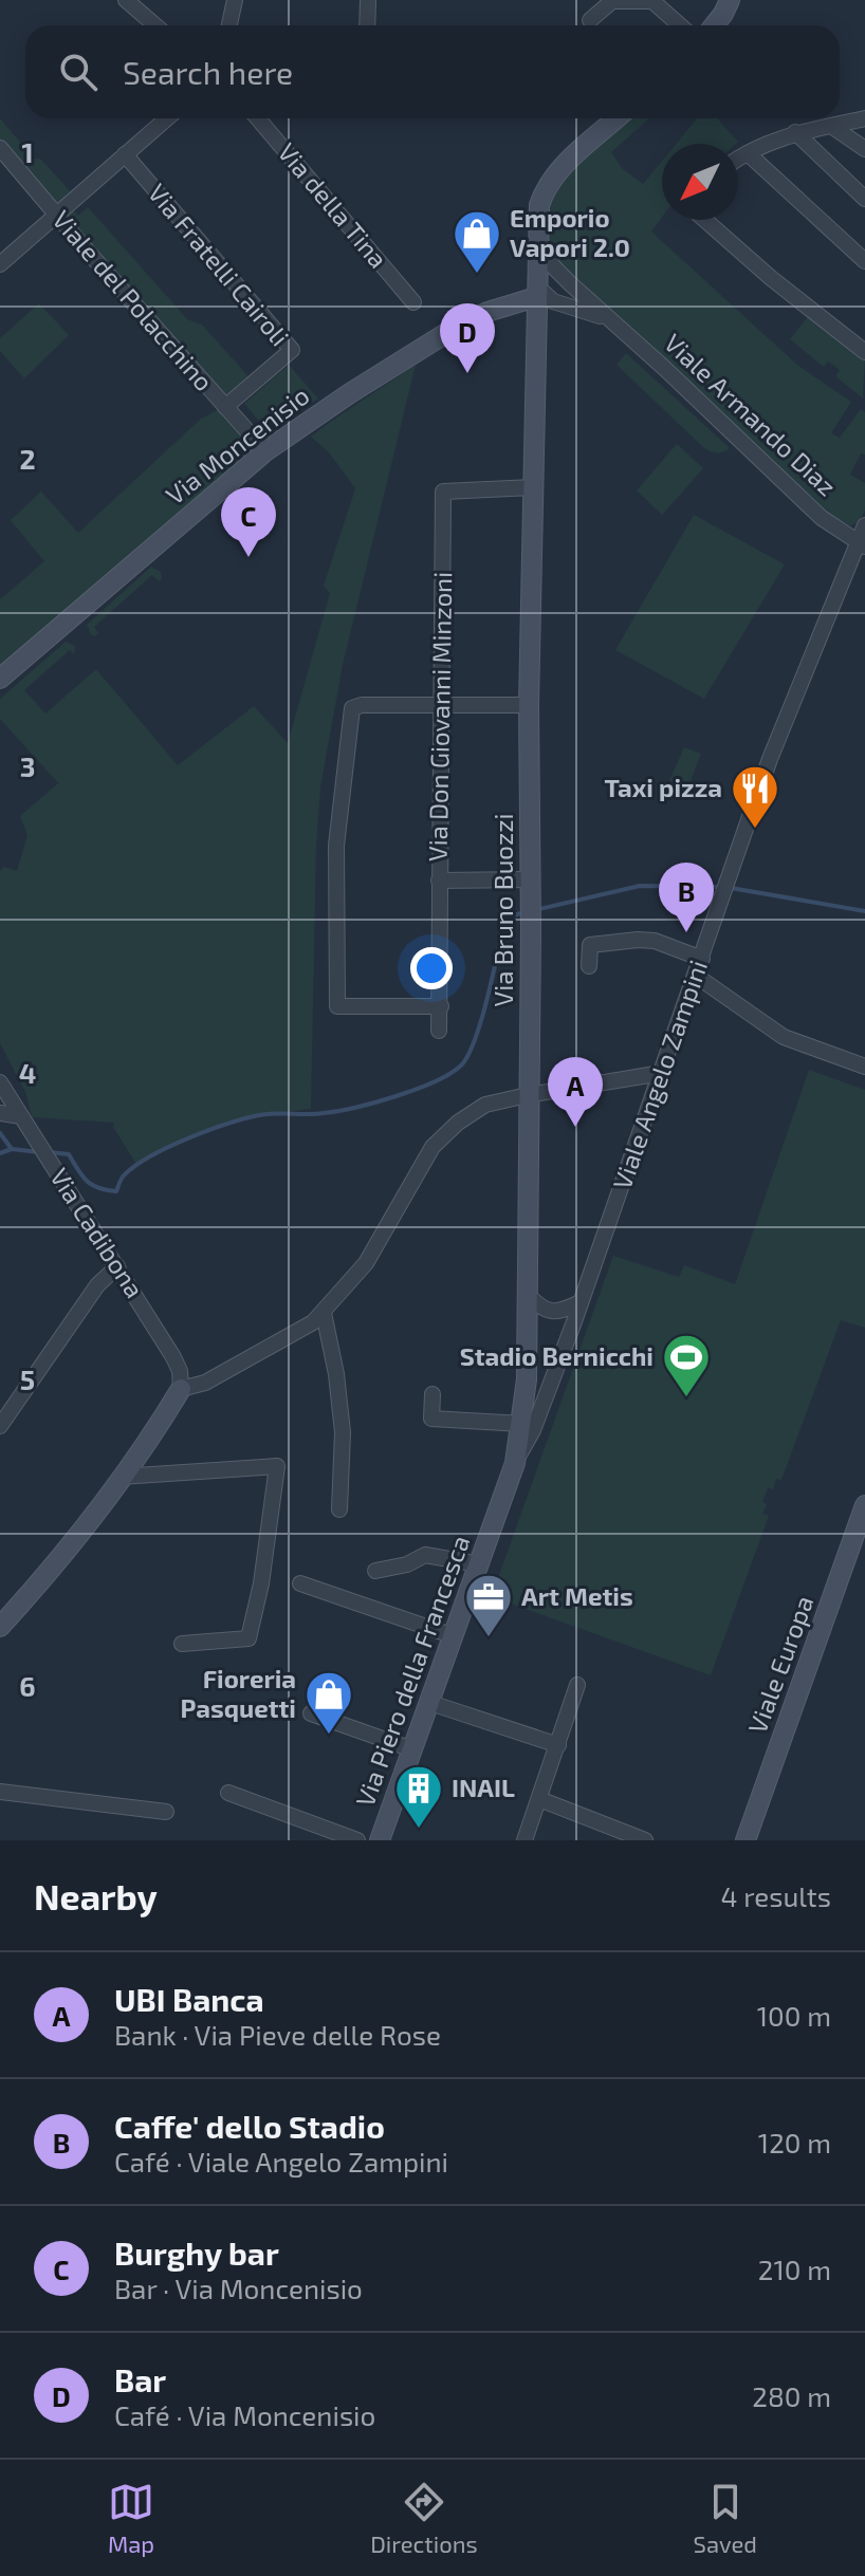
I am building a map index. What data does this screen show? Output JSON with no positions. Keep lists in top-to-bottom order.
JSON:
{
  "streets": {
    "main road": [
      "Via Moncenisio",
      "Via Bruno Buozzi",
      "Viale Europa",
      "Via Piero della Francesca"
    ],
    "street": [
      "Via della Tina",
      "Via Fratelli Cairoli",
      "Viale del Polacchino",
      "Viale Armando Diaz",
      "Via Don Giovanni Minzoni",
      "Viale Angelo Zampini",
      "Via Cadibona"
    ]
  },
  "crossings": [
    ["Via Fratelli Cairoli", "Viale del Polacchino"],
    ["Viale del Polacchino", "Via Moncenisio"],
    ["Viale Armando Diaz", "Viale Angelo Zampini"],
    ["Via Moncenisio", "Via Bruno Buozzi"],
    ["Via Don Giovanni Minzoni", "Via Bruno Buozzi"],
    ["Via Bruno Buozzi", "Viale Angelo Zampini"],
    ["Via Bruno Buozzi", "Via Piero della Francesca"]
  ],
  "places": {
    "shop": ["Emporio Vapori 2.0", "Fioreria Pasquetti"],
    "restaurant": ["Taxi pizza"],
    "sports": ["Stadio Bernicchi"],
    "office": ["Art Metis"],
    "building": ["INAIL"]
  },
  "north": "bottom left",
  "page": {
    "search": "Search here",
    "pins": [
      "D",
      "C",
      "B",
      "A"
    ],
    "heading": ["Nearby", "4 results"],
    "list": [
      {
        "mark": "A",
        "name": "UBI Banca",
        "note": "Bank · Via Pieve delle Rose",
        "value": "100 m"
      },
      {
        "mark": "B",
        "name": "Caffe' dello Stadio",
        "note": "Café · Viale Angelo Zampini",
        "value": "120 m"
      },
      {
        "mark": "C",
        "name": "Burghy bar",
        "note": "Bar · Via Moncenisio",
        "value": "210 m"
      },
      {
        "mark": "D",
        "name": "Bar",
        "note": "Café · Via Moncenisio",
        "value": "280 m"
      }
    ],
    "nav": ["Map", "Directions", "Saved"]
  },
  "grid": {
    "rows": [
      "1",
      "2",
      "3",
      "4",
      "5",
      "6"
    ]
  }
}
